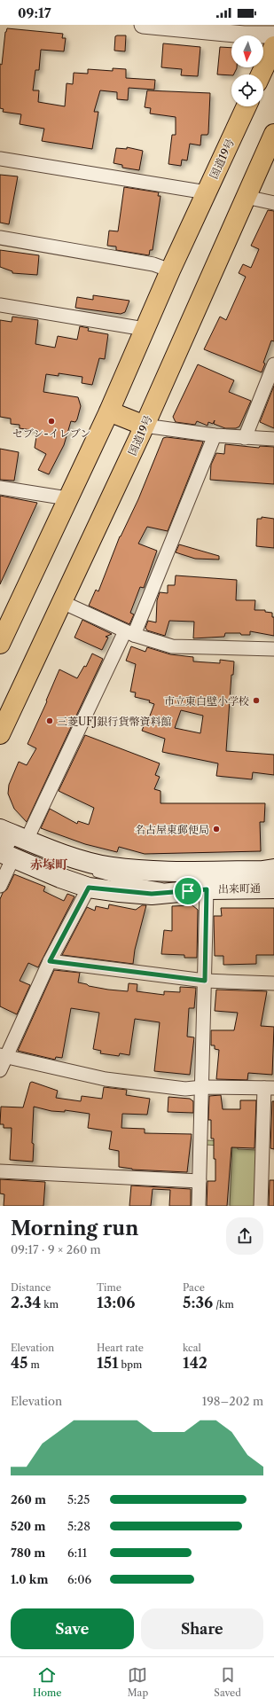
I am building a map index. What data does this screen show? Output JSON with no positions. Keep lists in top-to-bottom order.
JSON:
{
  "streets": {
    "highway": ["国道19号"],
    "main road": ["出来町通"]
  },
  "districts": ["赤塚町"],
  "places": [
    "セブン-イレブン",
    "市立東白壁小学校",
    "三菱UFJ銀行貨幣資料館",
    "名古屋東郵便局"
  ],
  "north": "bottom",
  "page": {
    "status": "09:17",
    "heading": ["Morning run", "09:17 · 9 × 260 m"],
    "stats": [
      ["Distance", "2.34 km"],
      ["Time", "13:06"],
      ["Pace", "5:36 /km"],
      ["Elevation", "45 m"],
      ["Heart rate", "151 bpm"],
      ["kcal", "142"]
    ],
    "chart": ["Elevation", "198–202 m"],
    "list": [
      {
        "name": "260 m",
        "note": "5:25"
      },
      {
        "name": "520 m",
        "note": "5:28"
      },
      {
        "name": "780 m",
        "note": "6:11"
      },
      {
        "name": "1.0 km",
        "note": "6:06"
      }
    ],
    "buttons": ["Save", "Share"],
    "tabs": ["Home", "Map", "Saved"]
  }
}
